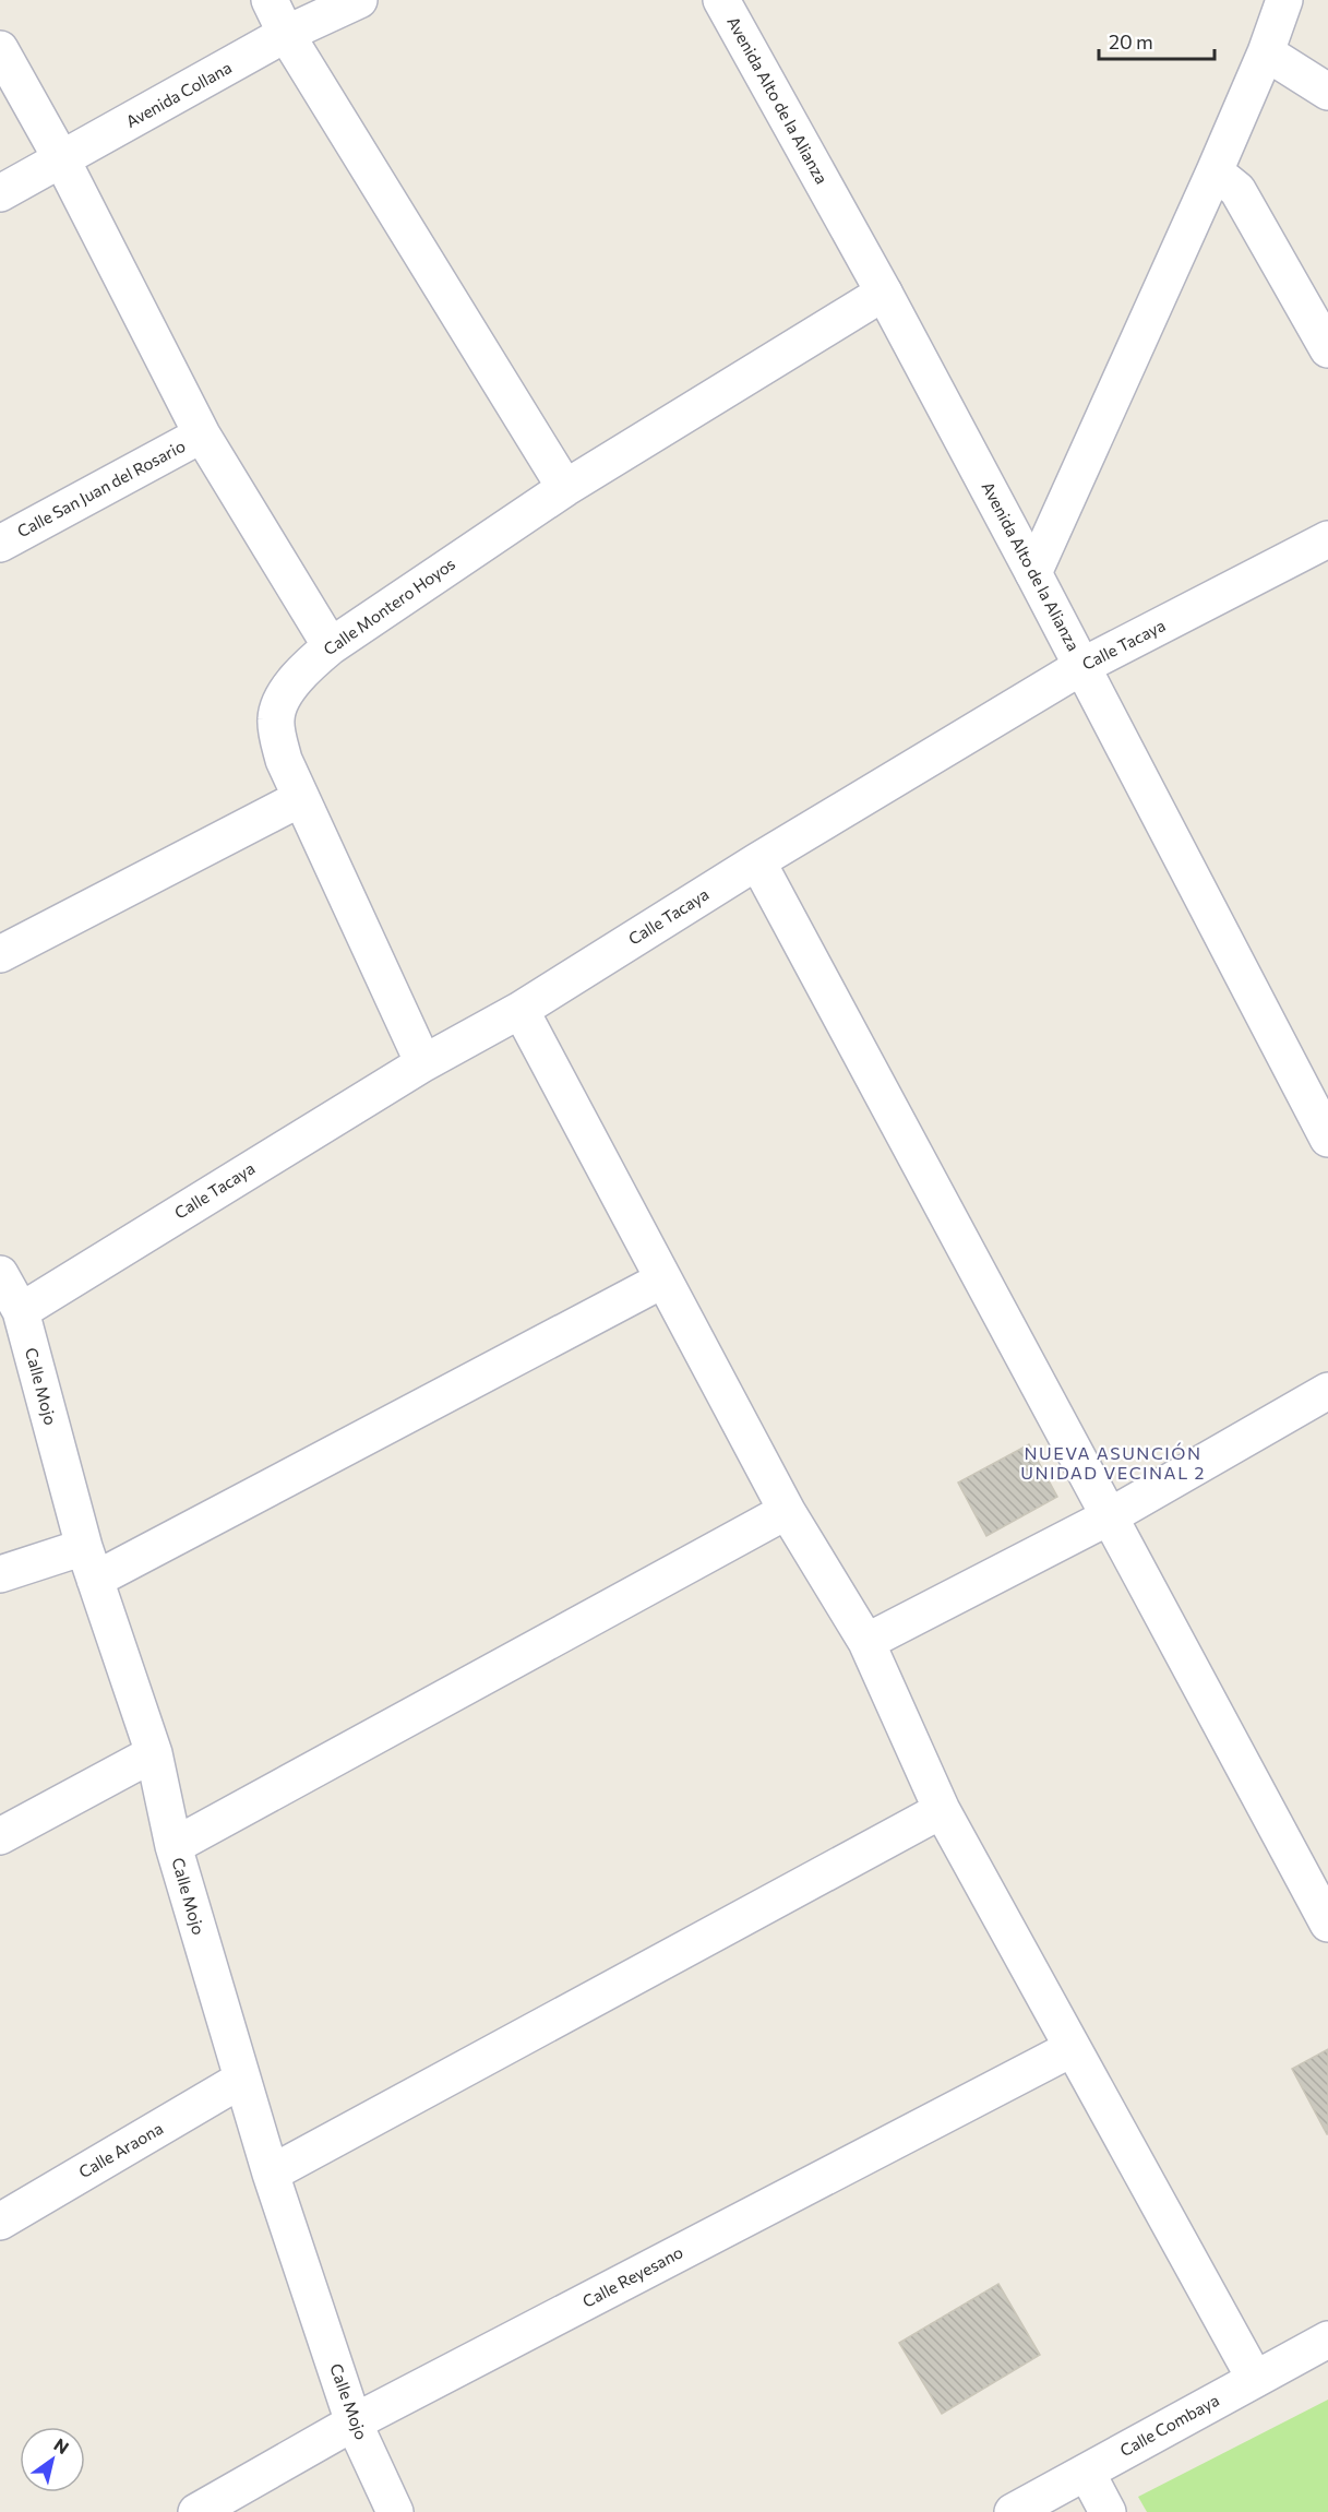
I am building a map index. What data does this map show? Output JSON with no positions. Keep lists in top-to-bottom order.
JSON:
{
  "streets": {
    "street": [
      "Avenida Collana",
      "Avenida Alto de la Alianza",
      "Calle San Juan del Rosario",
      "Calle Montero Hoyos",
      "Calle Tacaya",
      "Calle Mojo",
      "Calle Araona",
      "Calle Reyesano",
      "Calle Combaya"
    ]
  },
  "crossings": [
    ["Avenida Alto de la Alianza", "Calle Montero Hoyos"],
    ["Avenida Alto de la Alianza", "Calle Tacaya"],
    ["Calle Montero Hoyos", "Calle Tacaya"],
    ["Calle Tacaya", "Calle Mojo"],
    ["Calle Mojo", "Calle Araona"],
    ["Calle Mojo", "Calle Reyesano"]
  ],
  "districts": ["NUEVA ASUNCIÓN UNIDAD VECINAL 2"],
  "scale_bar": "20 m",
  "north": "top right"
}
